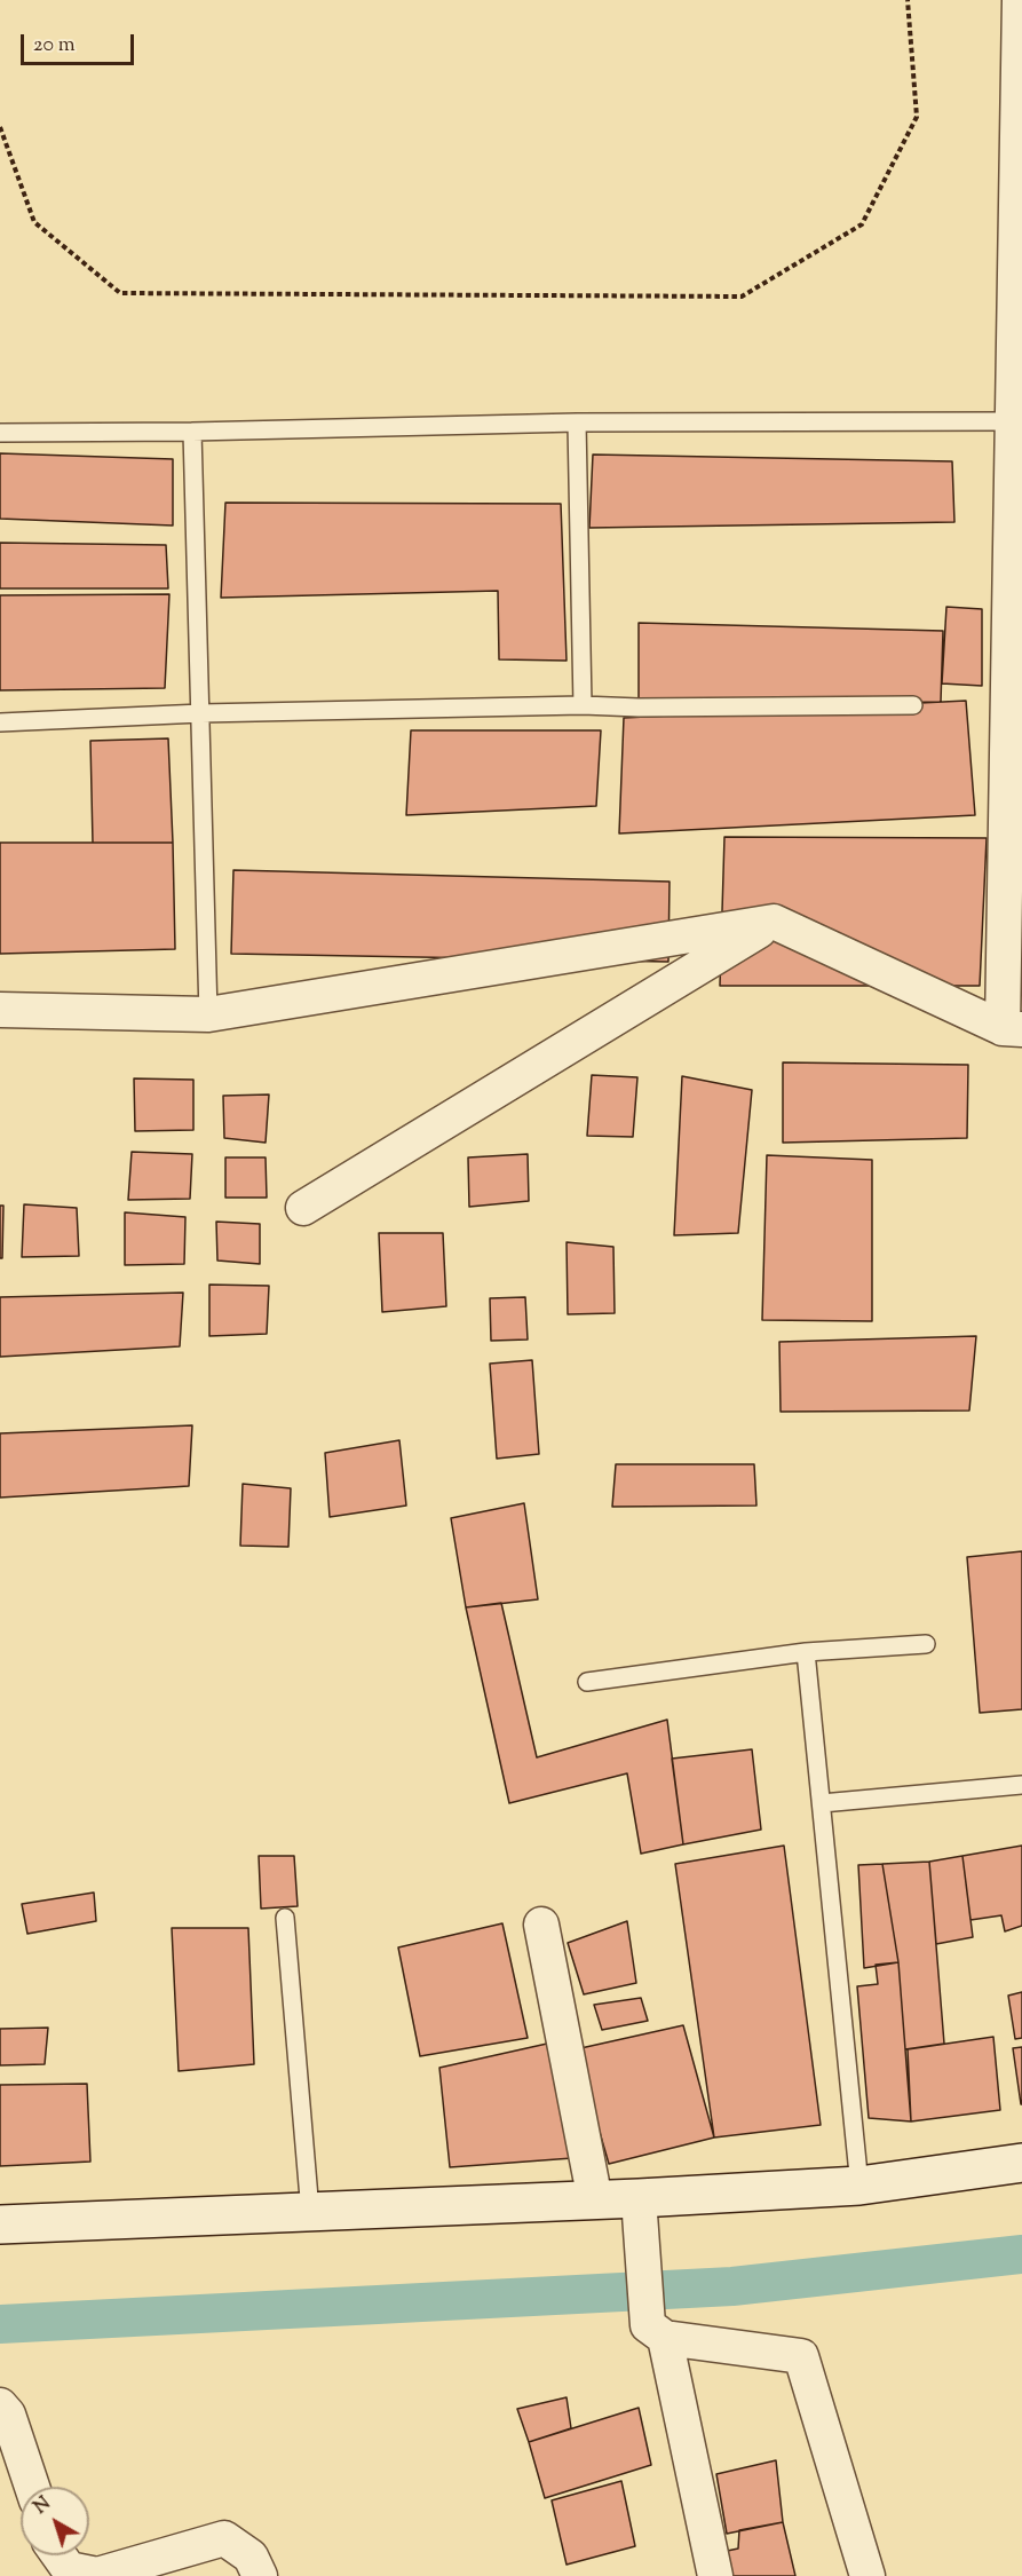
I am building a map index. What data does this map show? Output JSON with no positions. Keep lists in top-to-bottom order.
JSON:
{
  "scale_bar": "20 m",
  "north": "top left"
}
